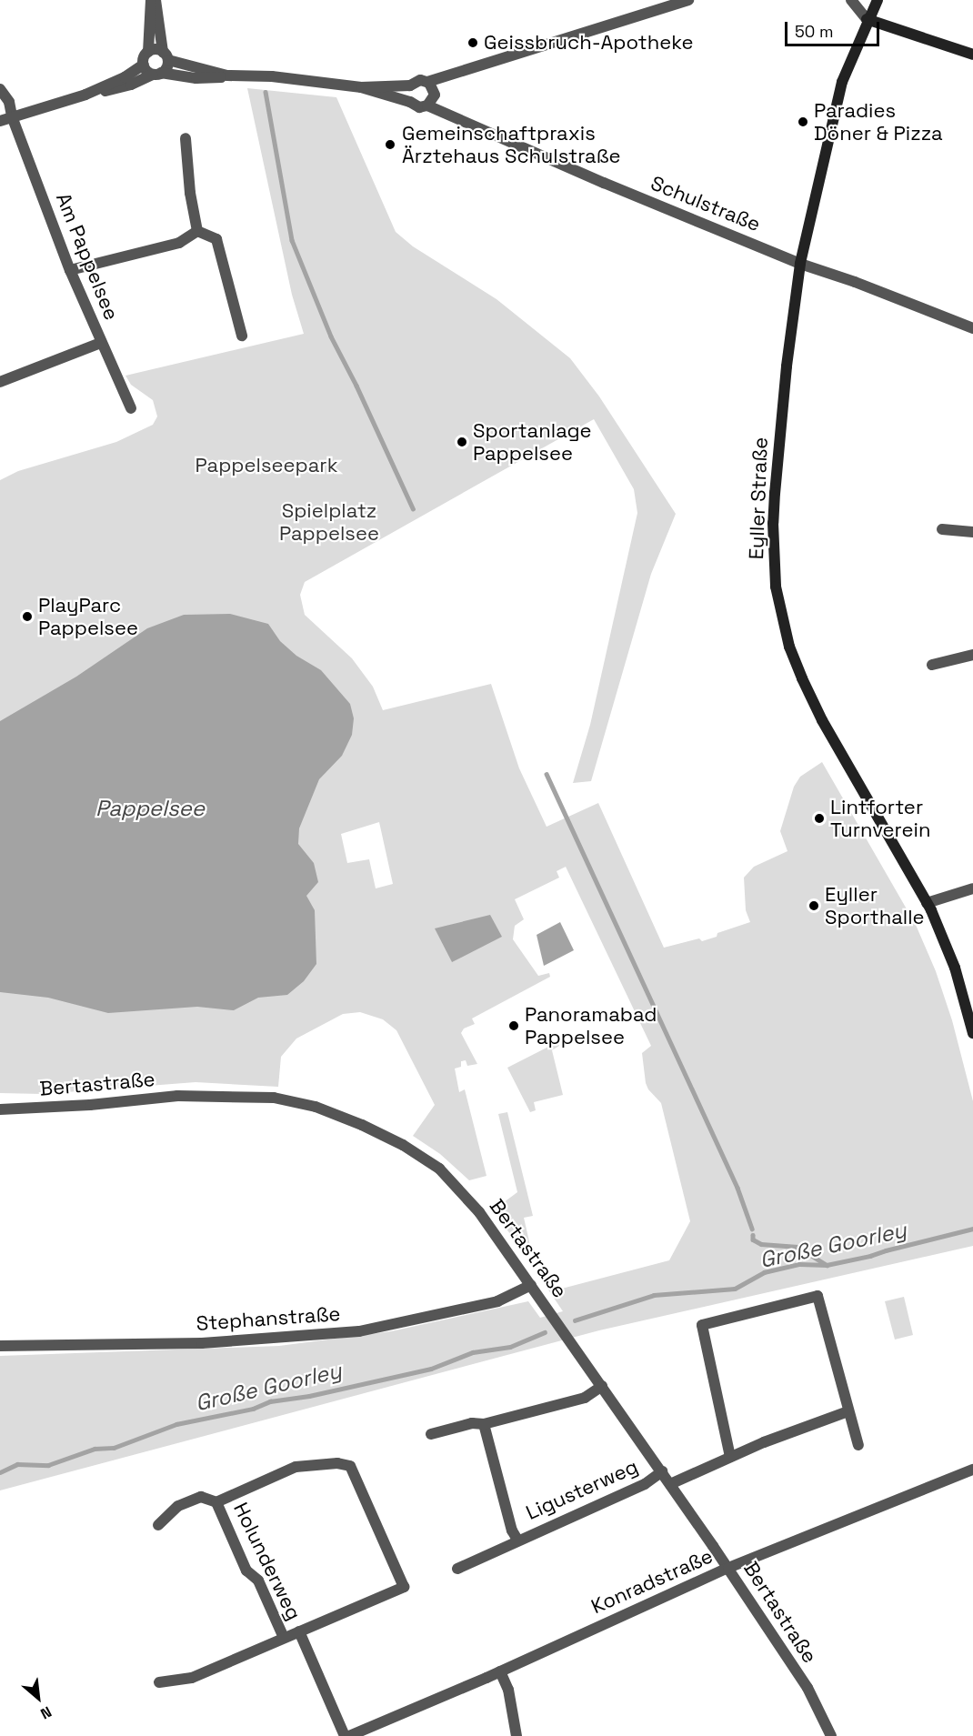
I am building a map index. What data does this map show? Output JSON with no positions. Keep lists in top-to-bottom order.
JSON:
{
  "streets": {
    "main road": ["Eyller Straße"],
    "street": [
      "Schulstraße",
      "Am Pappelsee",
      "Bertastraße",
      "Stephanstraße",
      "Ligusterweg",
      "Holunderweg",
      "Konradstraße"
    ]
  },
  "crossings": [
    ["Schulstraße", "Eyller Straße"],
    ["Bertastraße", "Stephanstraße"],
    ["Bertastraße", "Ligusterweg"],
    ["Bertastraße", "Konradstraße"]
  ],
  "water": ["Pappelsee", "Große Goorley"],
  "parks": ["Pappelseepark", "Spielplatz Pappelsee"],
  "places": [
    "Geissbruch-Apotheke",
    "Paradies Döner & Pizza",
    "Gemeinschaftpraxis Ärztehaus Schulstraße",
    "Sportanlage Pappelsee",
    "PlayParc Pappelsee",
    "Lintforter Turnverein",
    "Eyller Sporthalle",
    "Panoramabad Pappelsee"
  ],
  "scale_bar": "50 m",
  "north": "bottom right"
}
